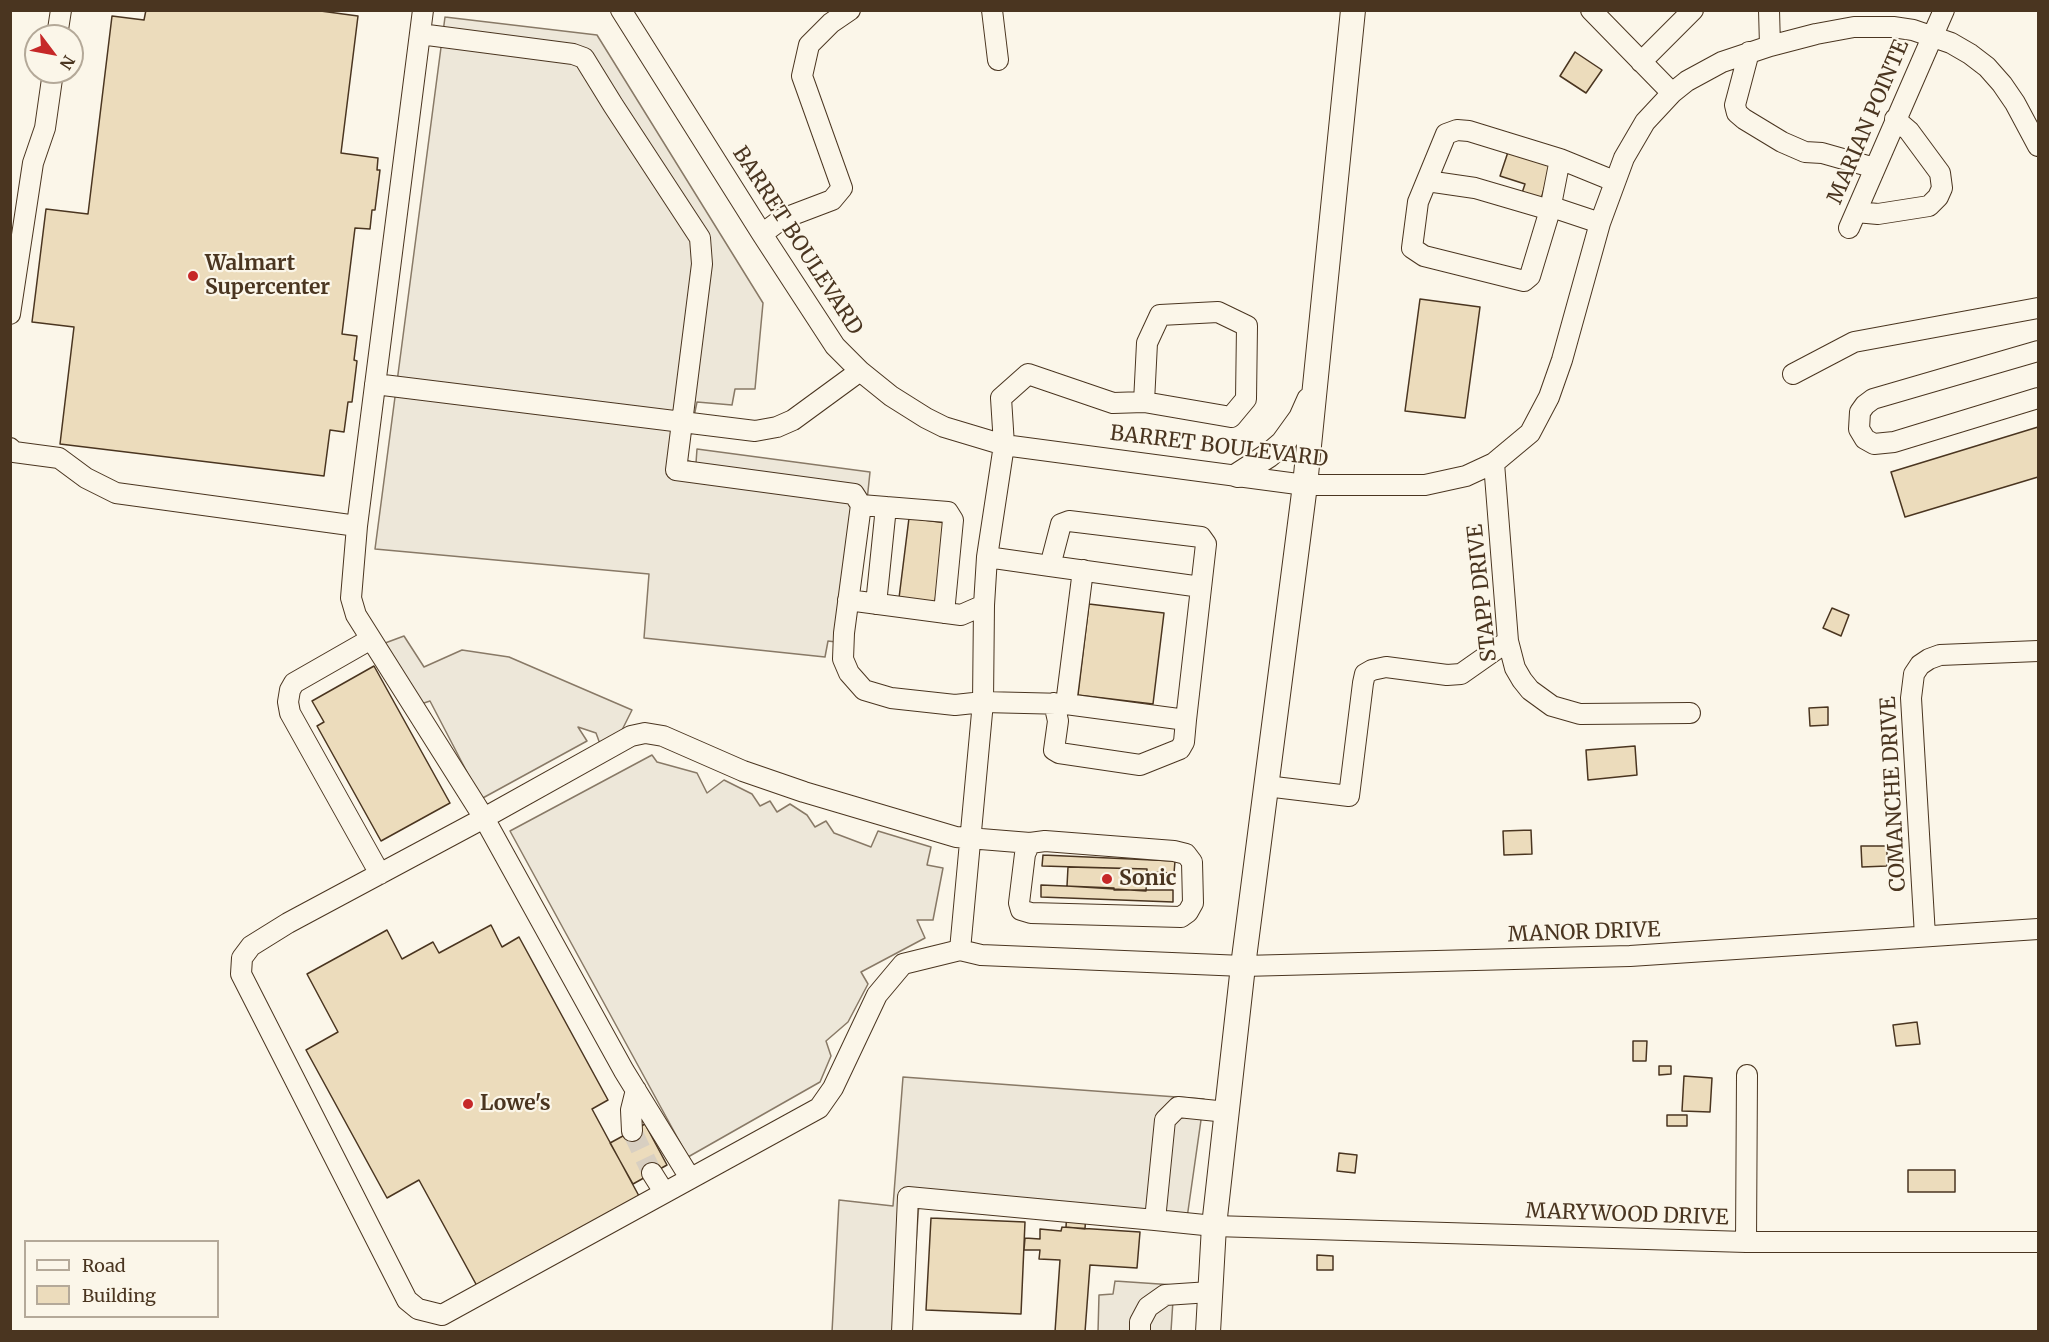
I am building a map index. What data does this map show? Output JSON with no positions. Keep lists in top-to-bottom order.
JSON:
{
  "streets": {
    "street": [
      "MARIAN POINTE",
      "BARRET BOULEVARD",
      "STAPP DRIVE",
      "COMANCHE DRIVE",
      "MANOR DRIVE",
      "MARYWOOD DRIVE"
    ]
  },
  "crossings": [
    ["MARIAN POINTE", "BARRET BOULEVARD"],
    ["BARRET BOULEVARD", "STAPP DRIVE"],
    ["COMANCHE DRIVE", "MANOR DRIVE"]
  ],
  "places": ["Walmart Supercenter", "Sonic", "Lowe's"],
  "legend": ["Road", "Building"],
  "north": "bottom right"
}
